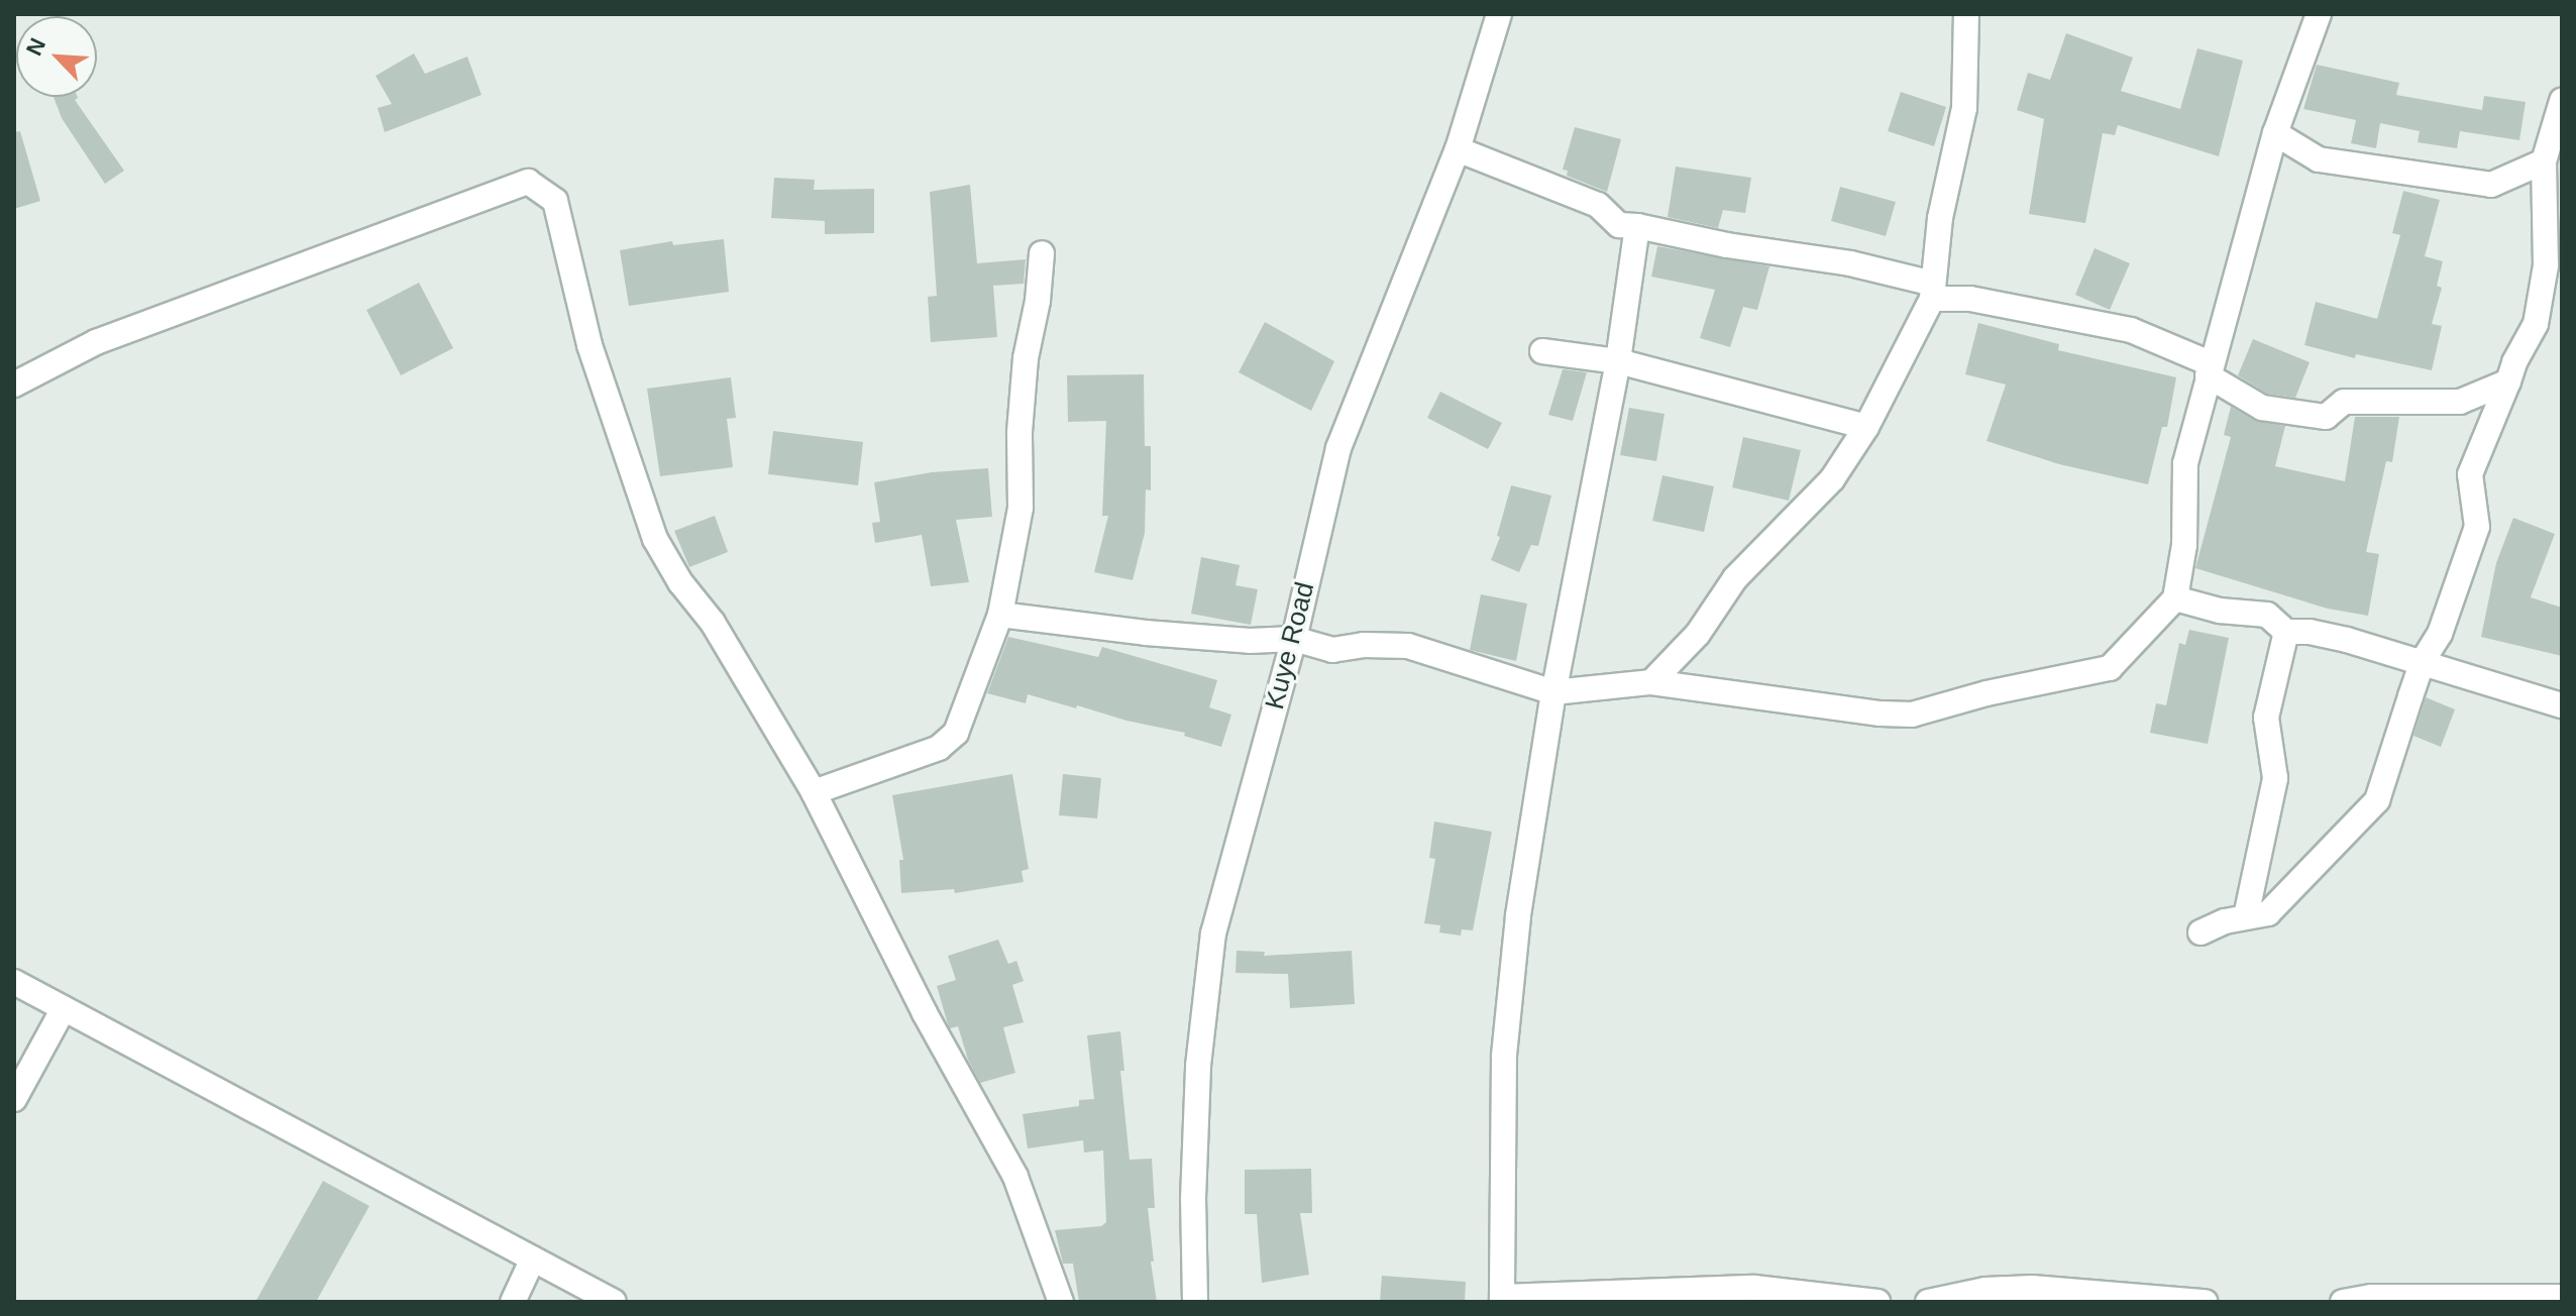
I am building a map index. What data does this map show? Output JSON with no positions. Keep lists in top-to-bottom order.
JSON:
{
  "streets": {
    "street": ["Kuye Road"]
  },
  "north": "top left"
}
